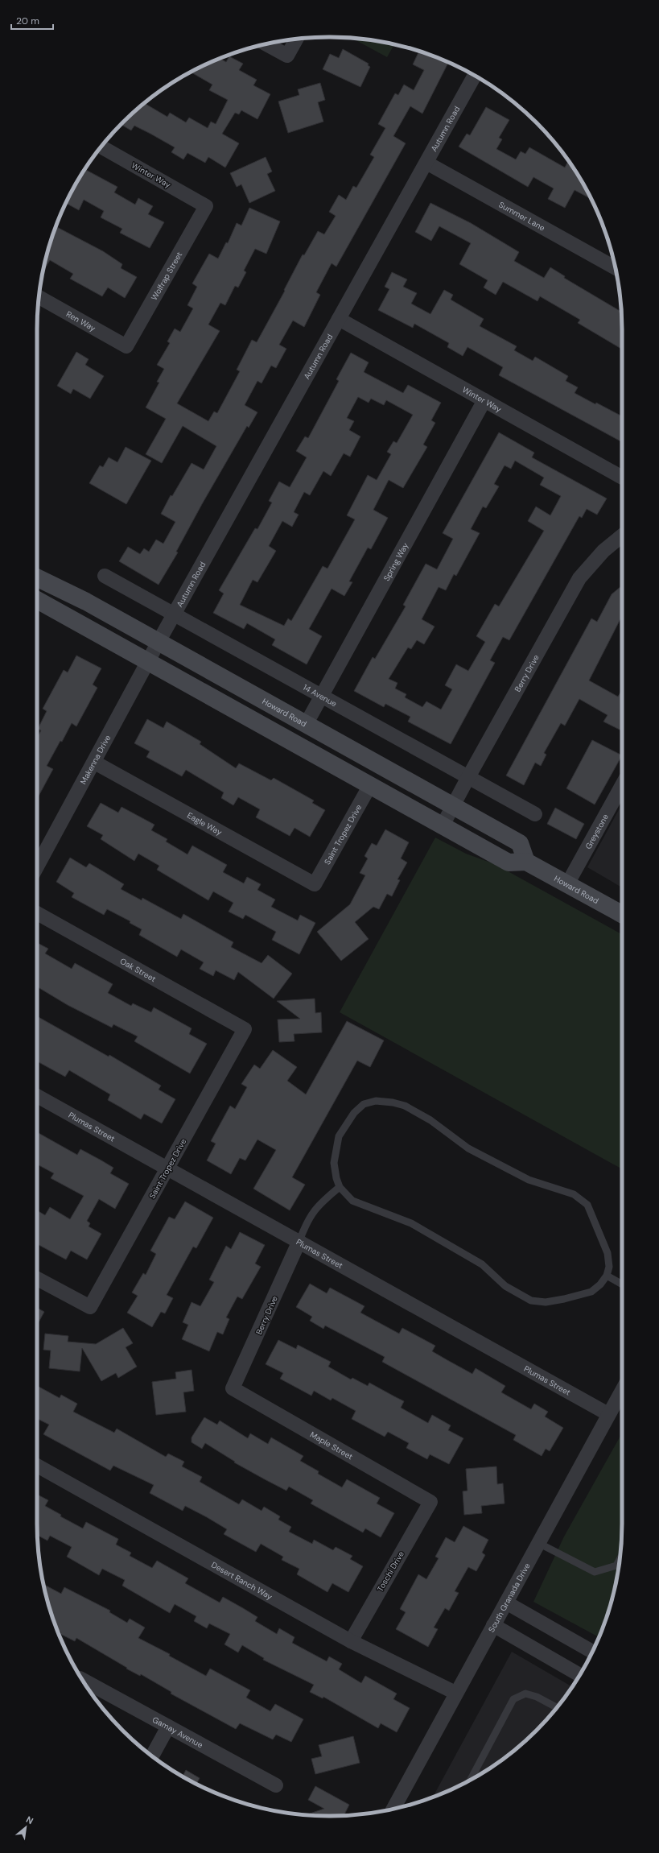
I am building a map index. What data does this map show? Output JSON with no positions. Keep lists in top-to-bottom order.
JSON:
{
  "streets": {
    "main road": ["Howard Road"],
    "street": [
      "Autumn Road",
      "Winter Way",
      "Summer Lane",
      "Wolfrap Street",
      "Ren Way",
      "Spring Way",
      "Berry Drive",
      "14 Avenue",
      "Makenna Drive",
      "Eagle Way",
      "Greystone",
      "Saint Tropez Drive",
      "Oak Street",
      "Plumas Street",
      "Maple Street",
      "Toschi Drive",
      "Desert Ranch Way",
      "South Granada Drive",
      "Gamay Avenue"
    ]
  },
  "crossings": [
    ["Autumn Road", "Winter Way"],
    ["Autumn Road", "Summer Lane"],
    ["Autumn Road", "14 Avenue"],
    ["Autumn Road", "Howard Road"],
    ["Autumn Road", "Makenna Drive"],
    ["Winter Way", "Wolfrap Street"],
    ["Winter Way", "Spring Way"],
    ["Wolfrap Street", "Ren Way"],
    ["Spring Way", "14 Avenue"],
    ["Spring Way", "Howard Road"],
    ["Berry Drive", "14 Avenue"],
    ["Berry Drive", "Howard Road"],
    ["Berry Drive", "Plumas Street"],
    ["Berry Drive", "Maple Street"],
    ["Howard Road", "Makenna Drive"],
    ["Howard Road", "Greystone"],
    ["Makenna Drive", "Eagle Way"],
    ["Eagle Way", "Saint Tropez Drive"],
    ["Saint Tropez Drive", "Oak Street"],
    ["Saint Tropez Drive", "Plumas Street"],
    ["Plumas Street", "South Granada Drive"],
    ["Maple Street", "Toschi Drive"],
    ["Toschi Drive", "Desert Ranch Way"],
    ["Desert Ranch Way", "South Granada Drive"]
  ],
  "scale_bar": "20 m",
  "north": "top right"
}
